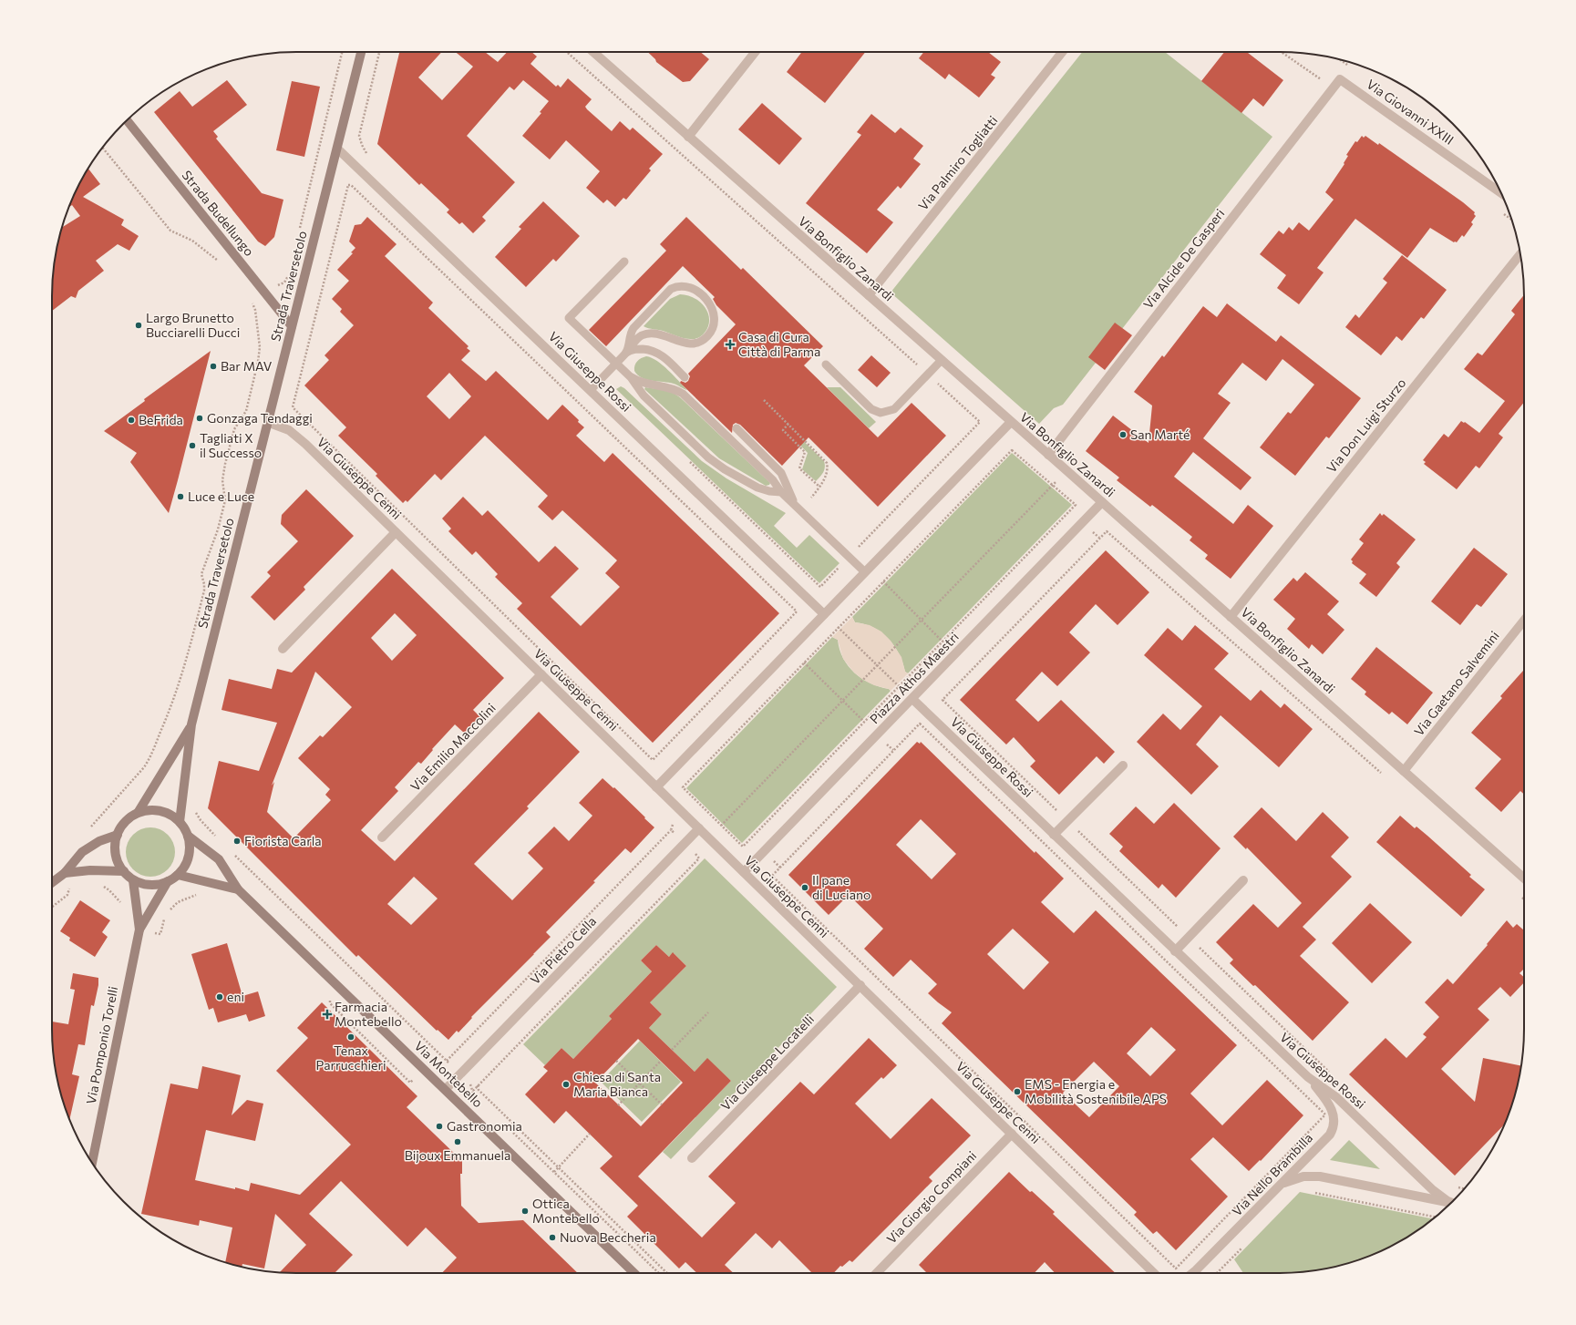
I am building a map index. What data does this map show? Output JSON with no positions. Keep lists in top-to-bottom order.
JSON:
{
  "streets": {
    "main road": [
      "Strada Budellungo",
      "Strada Traversetolo",
      "Via Pomponio Torelli",
      "Via Montebello"
    ],
    "street": [
      "Via Giovanni XXIII",
      "Via Palmiro Togliatti",
      "Via Bonfiglio Zanardi",
      "Via Alcide De Gasperi",
      "Via Giuseppe Rossi",
      "Via Don Luigi Sturzo",
      "Via Giuseppe Cenni",
      "Piazza Athos Maestri",
      "Via Gaetano Salvemini",
      "Via Emilio Maccolini",
      "Via Pietro Cella",
      "Via Giuseppe Locatelli",
      "Via Nello Brambilla",
      "Via Giorgio Compiani"
    ]
  },
  "crossings": [
    ["Via Giovanni XXIII", "Via Alcide De Gasperi"],
    ["Via Palmiro Togliatti", "Via Bonfiglio Zanardi"],
    ["Strada Budellungo", "Strada Traversetolo"],
    ["Via Bonfiglio Zanardi", "Via Alcide De Gasperi"],
    ["Via Bonfiglio Zanardi", "Via Don Luigi Sturzo"],
    ["Via Bonfiglio Zanardi", "Piazza Athos Maestri"],
    ["Via Bonfiglio Zanardi", "Via Gaetano Salvemini"],
    ["Strada Traversetolo", "Via Giuseppe Rossi"],
    ["Strada Traversetolo", "Via Giuseppe Cenni"],
    ["Strada Traversetolo", "Via Pomponio Torelli"],
    ["Strada Traversetolo", "Via Montebello"],
    ["Via Giuseppe Rossi", "Piazza Athos Maestri"],
    ["Via Giuseppe Rossi", "Via Nello Brambilla"],
    ["Via Giuseppe Cenni", "Piazza Athos Maestri"],
    ["Via Giuseppe Cenni", "Via Emilio Maccolini"],
    ["Via Giuseppe Cenni", "Via Pietro Cella"],
    ["Via Giuseppe Cenni", "Via Giuseppe Locatelli"],
    ["Via Giuseppe Cenni", "Via Giorgio Compiani"],
    ["Via Pietro Cella", "Via Montebello"],
    ["Via Pomponio Torelli", "Via Montebello"]
  ],
  "places": {
    "other": [
      "Largo Brunetto Bucciarelli Ducci",
      "Bar MAV",
      "Gonzaga Tendaggi",
      "BeFrida",
      "San Marté",
      "Tagliati X il Successo",
      "Luce e Luce",
      "Fiorista Carla",
      "Il pane di Luciano",
      "eni",
      "Tenax Parrucchieri",
      "Chiesa di Santa Maria Bianca",
      "EMS - Energia e Mobilità Sostenibile APS",
      "Gastronomia",
      "Bijoux Emmanuela",
      "Ottica Montebello",
      "Nuova Beccheria"
    ],
    "health": ["Casa di Cura Città di Parma", "Farmacia Montebello"]
  }
}
